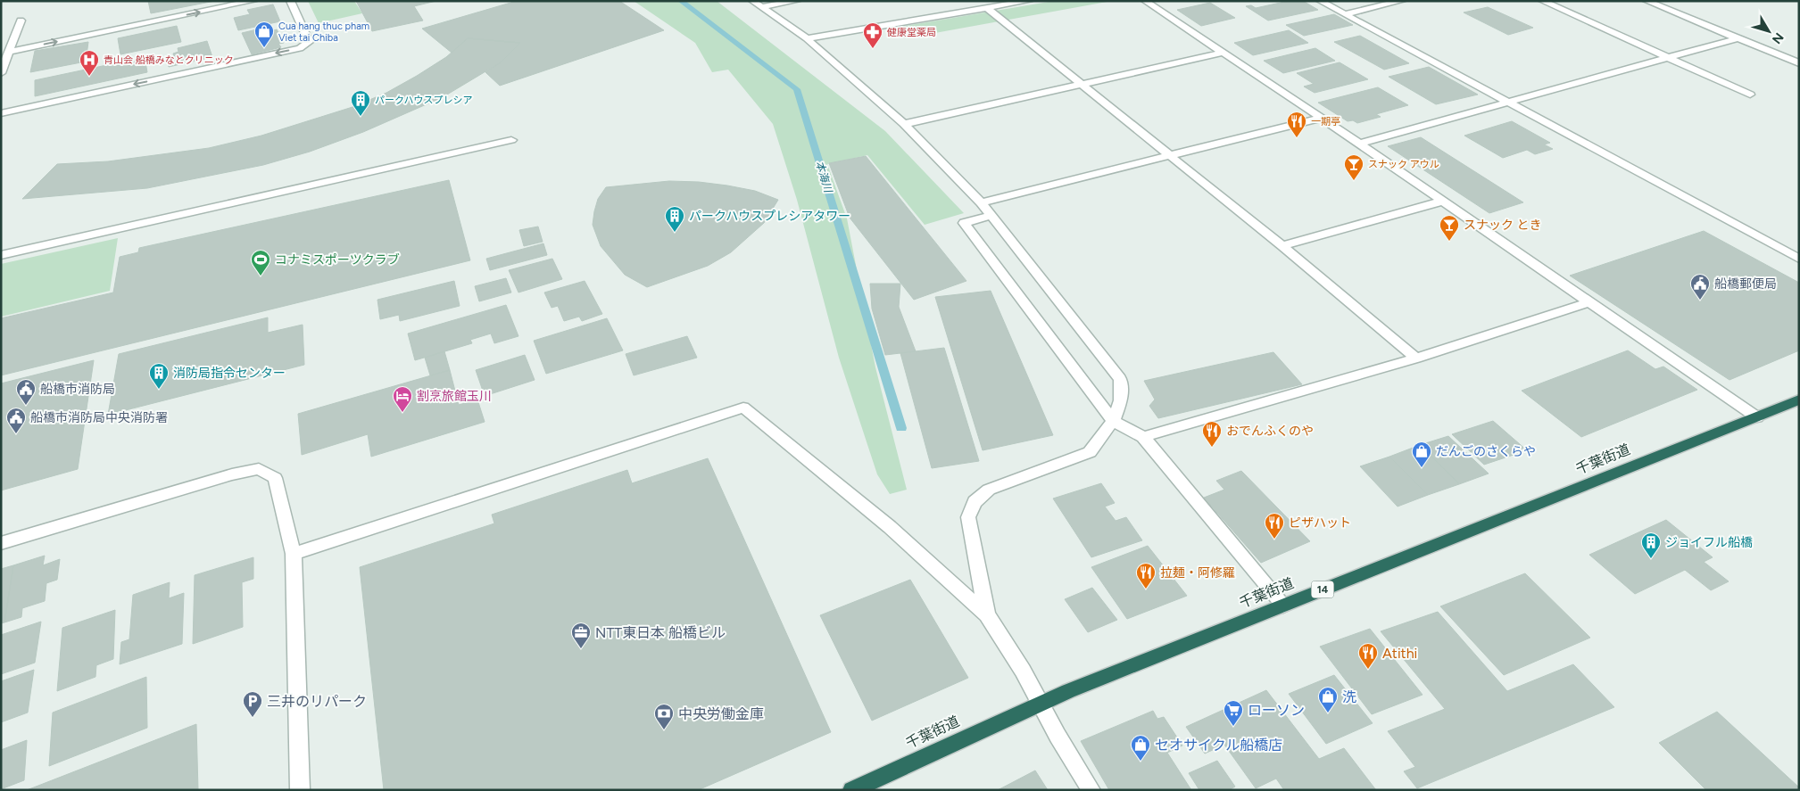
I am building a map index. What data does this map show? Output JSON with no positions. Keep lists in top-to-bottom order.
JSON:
{
  "streets": {
    "highway": ["千葉街道", "14"]
  },
  "water": ["本海川"],
  "places": {
    "shop": [
      "Cua hang thuc pham Viet tai Chiba",
      "だんごのさくらや",
      "洗",
      "セオサイクル船橋店"
    ],
    "pharmacy": ["健康堂薬局"],
    "hospital": ["青山会 船橋みなとクリニック"],
    "building": [
      "パークハウスプレシア",
      "パークハウスプレシアタワー",
      "消防局指令センター",
      "ジョイフル船橋"
    ],
    "restaurant": [
      "一期亭",
      "おでんふくのや",
      "ピザハット",
      "拉麺・阿修羅",
      "Atithi"
    ],
    "bar": ["スナック アウル", "スナック とき"],
    "sports": ["コナミスポーツクラブ"],
    "public building": ["船橋郵便局", "船橋市消防局", "船橋市消防局中央消防署"],
    "hotel": ["割烹旅館玉川"],
    "office": ["NTT東日本 船橋ビル"],
    "parking": ["三井のリパーク"],
    "supermarket": ["ローソン"],
    "bank": ["中央労働金庫"]
  },
  "north": "bottom right"
}
